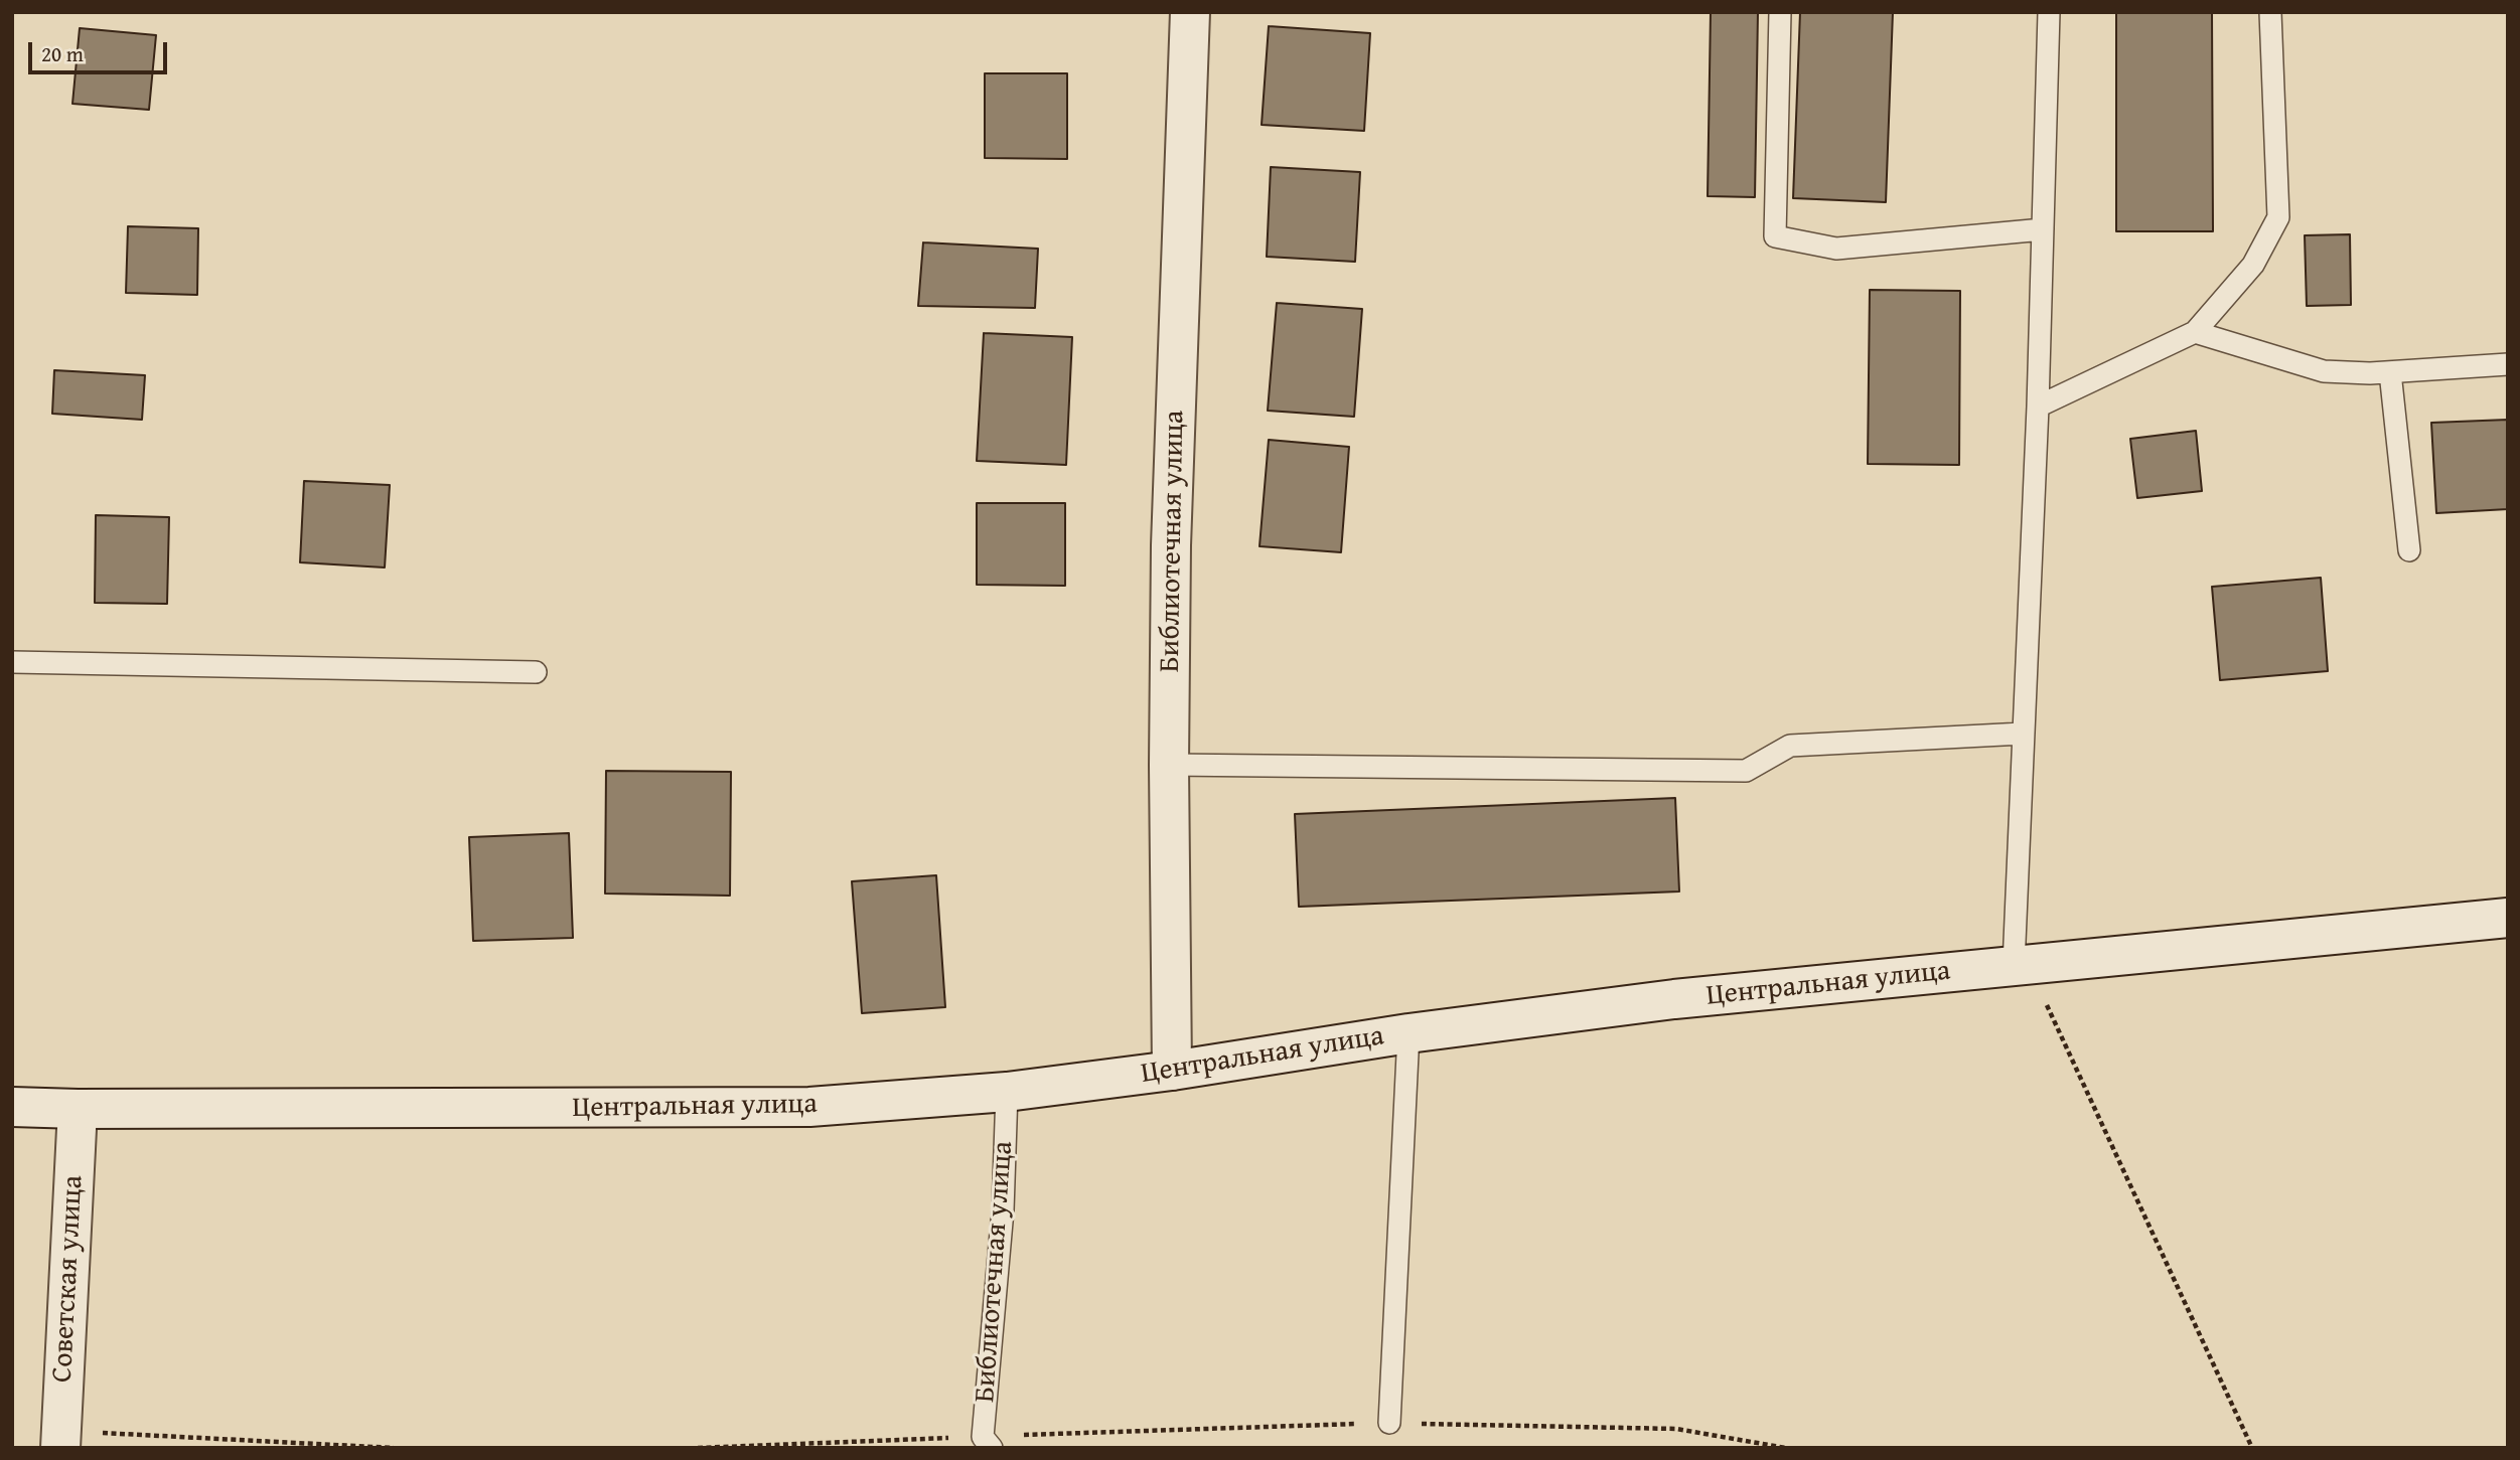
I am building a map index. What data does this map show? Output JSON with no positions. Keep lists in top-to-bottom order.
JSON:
{
  "streets": {
    "main road": ["Библиотечная улица", "Центральная улица", "Советская улица"]
  },
  "crossings": [
    ["Библиотечная улица", "Центральная улица"],
    ["Центральная улица", "Советская улица"]
  ],
  "scale_bar": "20 m"
}
